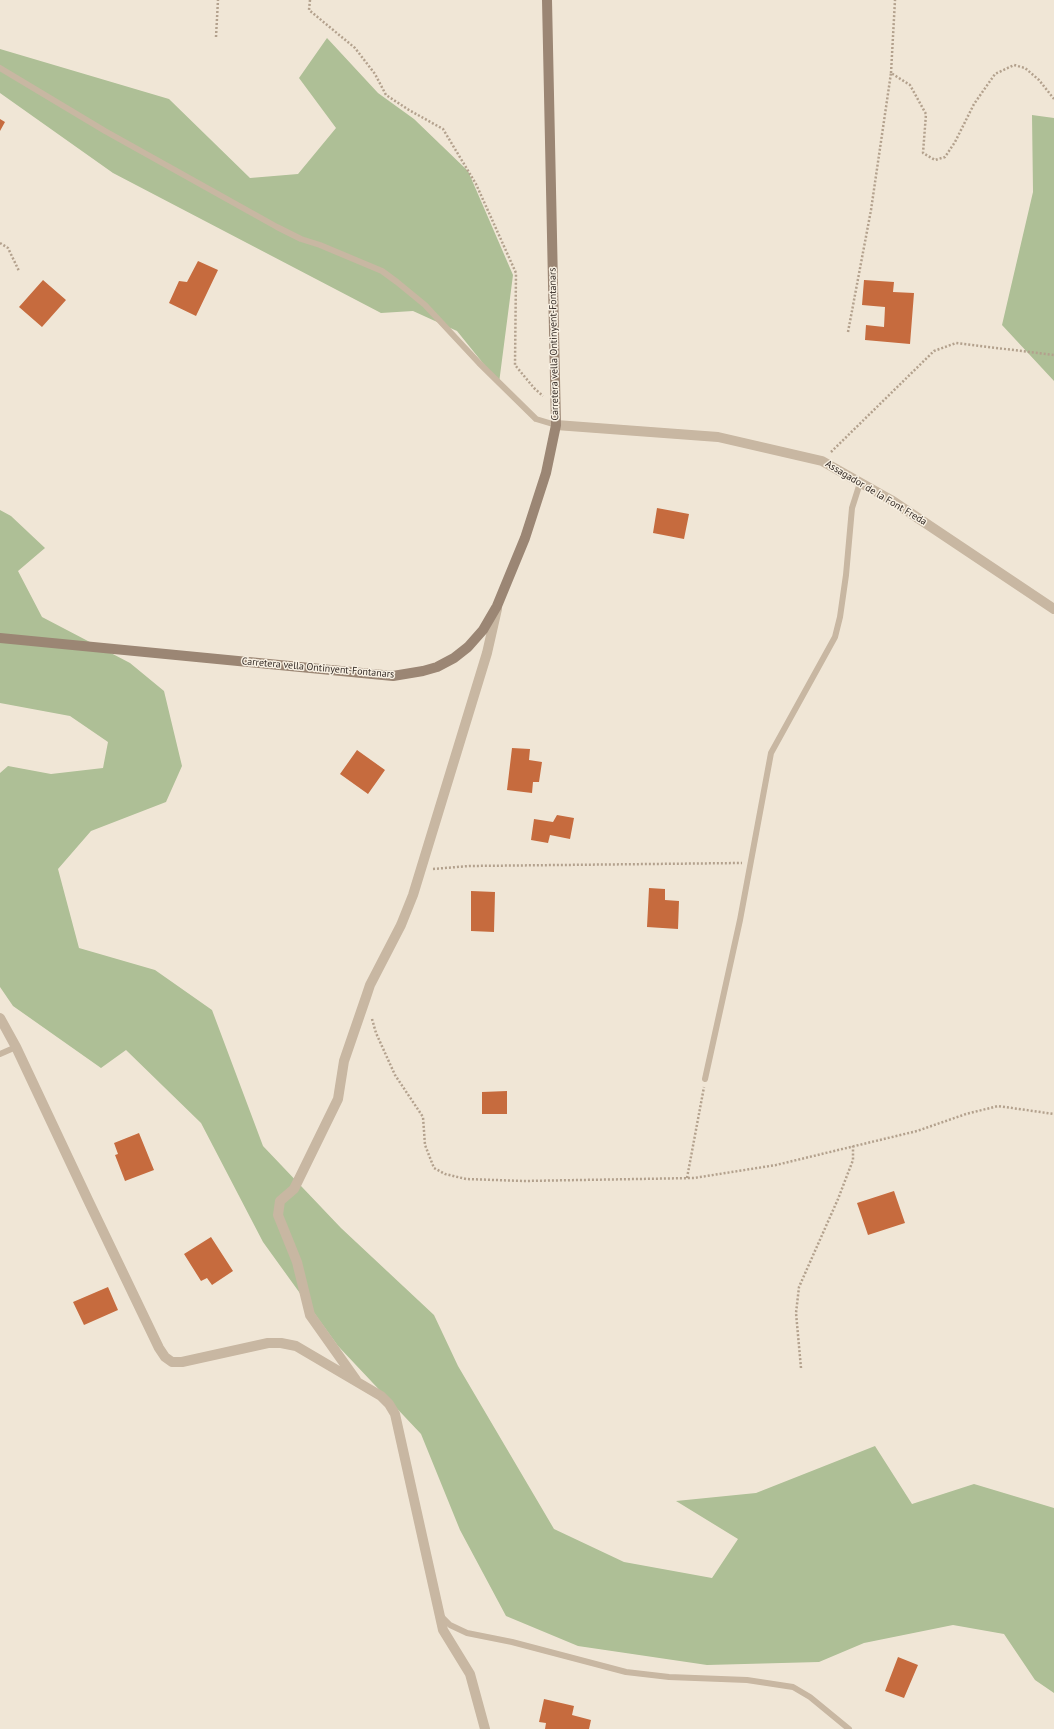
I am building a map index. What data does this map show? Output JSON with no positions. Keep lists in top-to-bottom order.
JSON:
{
  "streets": {
    "street": ["Carretera vella Ontinyent-Fontanars", "Assagador de la Font Freda"]
  },
  "crossings": [
    ["Carretera vella Ontinyent-Fontanars", "Assagador de la Font Freda"]
  ]
}
